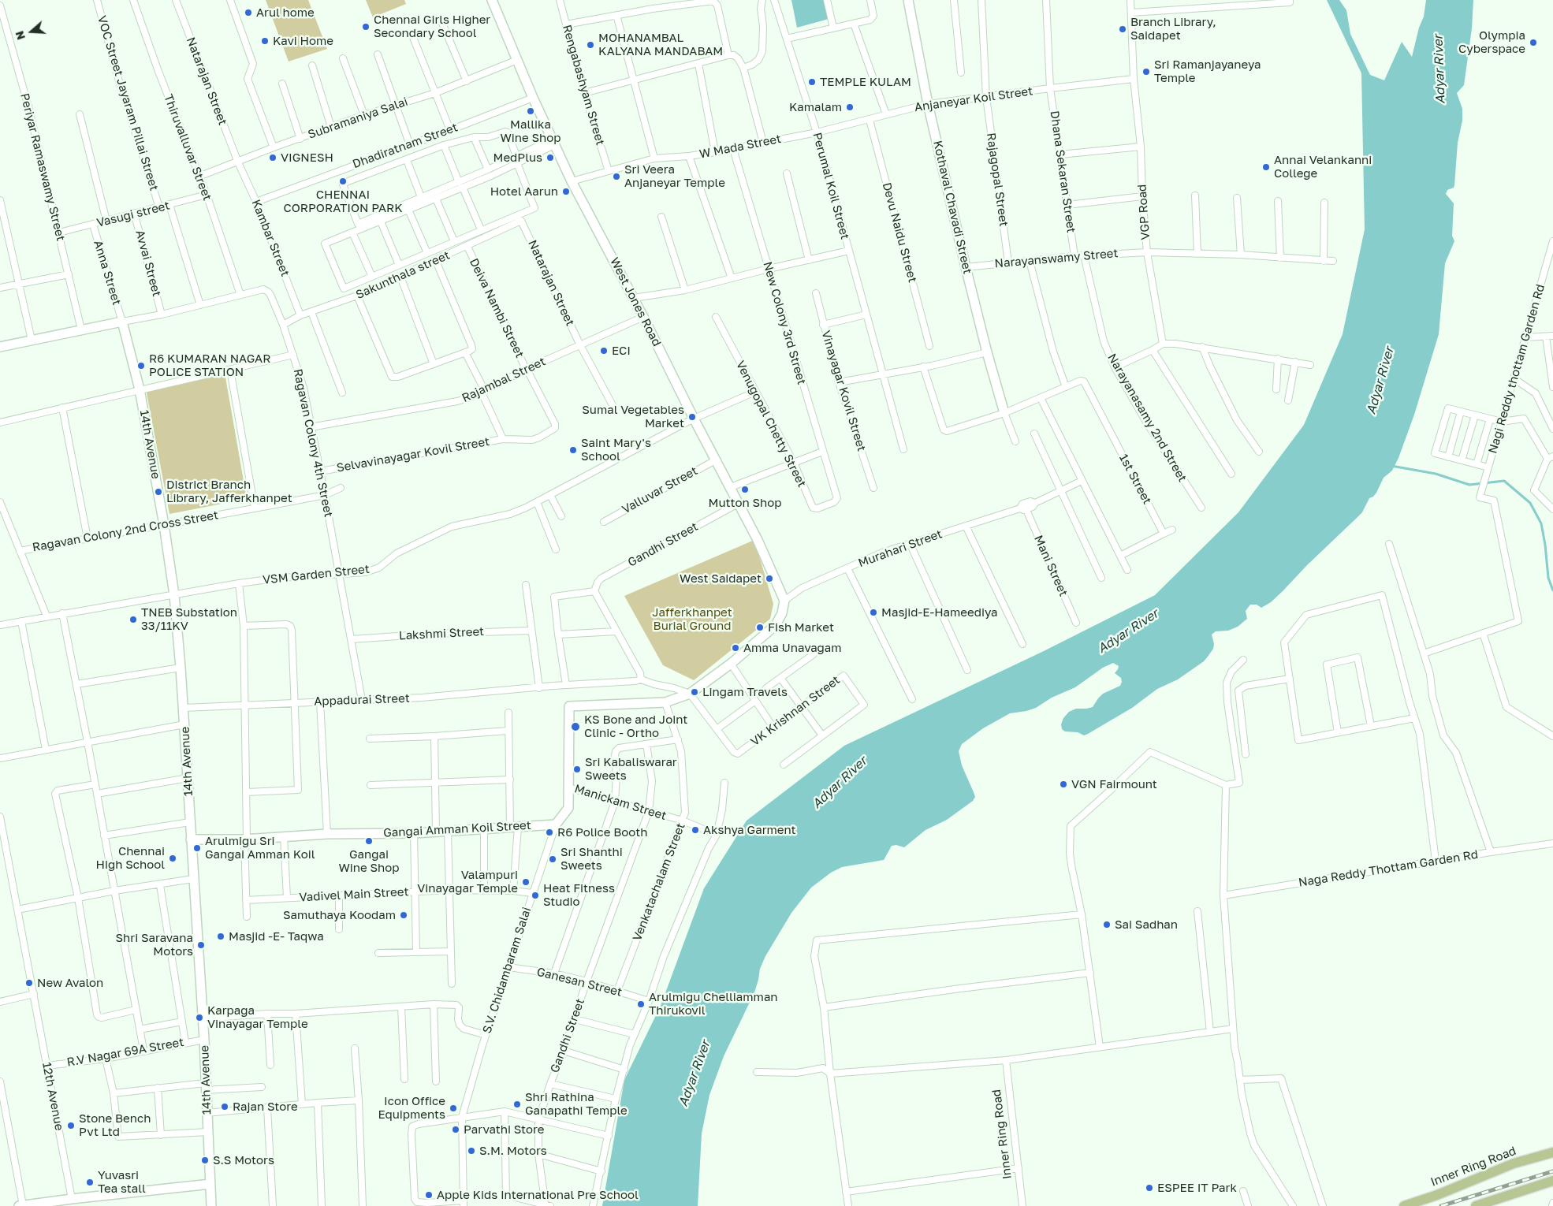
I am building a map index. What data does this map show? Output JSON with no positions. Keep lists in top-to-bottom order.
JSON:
{
  "streets": {
    "main road": ["Inner Ring Road"],
    "street": [
      "Natarajan Street",
      "Rengabashyam Street",
      "Anjaneyar Koil Street",
      "VOC Street Jayaram Pillai Street",
      "Subramaniya Salai",
      "Dhadiratnam Street",
      "W Mada Street",
      "Thiruvalluvar Street",
      "Periyar Ramaswamy Street",
      "Dhana Sekaran Street",
      "Rajagopal Street",
      "Perumal Koil Street",
      "Kothaval Chavadi Street",
      "VGP Road",
      "Vasugi street",
      "Devu Naidu Street",
      "Kambar Street",
      "Narayanswamy Street",
      "Avvai Street",
      "Anna Street",
      "Sakunthala street",
      "West Jones Road",
      "Deiva Nambi Street",
      "New Colony 3rd Street",
      "Nagi Reddy thottam Garden Rd",
      "Rajambal Street",
      "Vinayagar Kovil Street",
      "Narayanasamy 2nd Street",
      "Venugopal Chetty Street",
      "Ragavan Colony 4th Street",
      "14th Avenue",
      "Selvavinayagar Kovil Street",
      "1st Street",
      "Valluvar Street",
      "Ragavan Colony 2nd Cross Street",
      "Gandhi Street",
      "Murahari Street",
      "Mani Street",
      "VSM Garden Street",
      "Lakshmi Street",
      "Appadurai Street",
      "VK Krishnan Street",
      "Manickam Street",
      "Gangai Amman Koil Street",
      "Naga Reddy Thottam Garden Rd",
      "Venkatachalam Street",
      "Vadivel Main Street",
      "S.V. Chidambaram Salai",
      "Ganesan Street",
      "R.V Nagar 69A Street",
      "12th Avenue"
    ]
  },
  "crossings": [
    ["Natarajan Street", "Subramaniya Salai"],
    ["Natarajan Street", "Kambar Street"],
    ["Natarajan Street", "Sakunthala street"],
    ["Natarajan Street", "Rajambal Street"],
    ["Rengabashyam Street", "W Mada Street"],
    ["Anjaneyar Koil Street", "W Mada Street"],
    ["Anjaneyar Koil Street", "Dhana Sekaran Street"],
    ["Anjaneyar Koil Street", "Rajagopal Street"],
    ["Anjaneyar Koil Street", "Perumal Koil Street"],
    ["Anjaneyar Koil Street", "Kothaval Chavadi Street"],
    ["Anjaneyar Koil Street", "VGP Road"],
    ["Anjaneyar Koil Street", "Devu Naidu Street"],
    ["VOC Street Jayaram Pillai Street", "Vasugi street"],
    ["Subramaniya Salai", "Thiruvalluvar Street"],
    ["Subramaniya Salai", "Kambar Street"],
    ["Subramaniya Salai", "West Jones Road"],
    ["Dhadiratnam Street", "Kambar Street"],
    ["Dhadiratnam Street", "West Jones Road"],
    ["W Mada Street", "Perumal Koil Street"],
    ["W Mada Street", "West Jones Road"],
    ["W Mada Street", "New Colony 3rd Street"],
    ["Thiruvalluvar Street", "Vasugi street"],
    ["Thiruvalluvar Street", "Ragavan Colony 4th Street"],
    ["Periyar Ramaswamy Street", "Vasugi street"],
    ["Dhana Sekaran Street", "Narayanswamy Street"],
    ["Rajagopal Street", "Narayanswamy Street"],
    ["Kothaval Chavadi Street", "Narayanswamy Street"],
    ["VGP Road", "Narayanswamy Street"],
    ["Vasugi street", "Avvai Street"],
    ["Vasugi street", "Anna Street"],
    ["Kambar Street", "Sakunthala street"],
    ["Narayanswamy Street", "Narayanasamy 2nd Street"],
    ["Avvai Street", "Ragavan Colony 4th Street"],
    ["Anna Street", "Ragavan Colony 4th Street"],
    ["Anna Street", "14th Avenue"],
    ["Sakunthala street", "Deiva Nambi Street"],
    ["Sakunthala street", "Ragavan Colony 4th Street"],
    ["West Jones Road", "Rajambal Street"],
    ["West Jones Road", "Valluvar Street"],
    ["West Jones Road", "Gandhi Street"],
    ["West Jones Road", "Murahari Street"],
    ["West Jones Road", "VSM Garden Street"],
    ["Deiva Nambi Street", "Rajambal Street"],
    ["Deiva Nambi Street", "Selvavinayagar Kovil Street"],
    ["New Colony 3rd Street", "Venugopal Chetty Street"],
    ["Rajambal Street", "Ragavan Colony 4th Street"],
    ["Rajambal Street", "Selvavinayagar Kovil Street"],
    ["Venugopal Chetty Street", "VSM Garden Street"],
    ["Ragavan Colony 4th Street", "14th Avenue"],
    ["Ragavan Colony 4th Street", "Selvavinayagar Kovil Street"],
    ["Ragavan Colony 4th Street", "Ragavan Colony 2nd Cross Street"],
    ["Ragavan Colony 4th Street", "VSM Garden Street"],
    ["Ragavan Colony 4th Street", "Lakshmi Street"],
    ["Ragavan Colony 4th Street", "Appadurai Street"],
    ["14th Avenue", "Ragavan Colony 2nd Cross Street"],
    ["14th Avenue", "VSM Garden Street"],
    ["14th Avenue", "Appadurai Street"],
    ["14th Avenue", "Gangai Amman Koil Street"],
    ["14th Avenue", "R.V Nagar 69A Street"],
    ["Gandhi Street", "Manickam Street"],
    ["Gandhi Street", "Ganesan Street"],
    ["Murahari Street", "Mani Street"],
    ["Manickam Street", "Venkatachalam Street"],
    ["Gangai Amman Koil Street", "S.V. Chidambaram Salai"],
    ["Venkatachalam Street", "Ganesan Street"],
    ["Vadivel Main Street", "S.V. Chidambaram Salai"],
    ["S.V. Chidambaram Salai", "Ganesan Street"],
    ["R.V Nagar 69A Street", "12th Avenue"]
  ],
  "water": ["Adyar River"],
  "parks": ["Jafferkhanpet Burial Ground"],
  "places": [
    "Arul home",
    "Chennai Girls Higher Secondary School",
    "Branch Library, Saidapet",
    "Kavi Home",
    "Olympia Cyberspace",
    "MOHANAMBAL KALYANA MANDABAM",
    "Sri Ramanjayaneya Temple",
    "TEMPLE KULAM",
    "Kamalam",
    "Mallika Wine Shop",
    "VIGNESH",
    "MedPlus",
    "Annai Velankanni College",
    "Sri Veera Anjaneyar Temple",
    "CHENNAI CORPORATION PARK",
    "Hotel Aarun",
    "ECI",
    "R6 KUMARAN NAGAR POLICE STATION",
    "Sumal Vegetables Market",
    "Saint Mary's School",
    "Mutton Shop",
    "District Branch Library, Jafferkhanpet",
    "West Saidapet",
    "Masjid-E-Hameediya",
    "TNEB Substation 33/11KV",
    "Fish Market",
    "Amma Unavagam",
    "Lingam Travels",
    "KS Bone and Joint Clinic - Ortho",
    "Sri Kabaliswarar Sweets",
    "VGN Fairmount",
    "Akshya Garment",
    "R6 Police Booth",
    "Gangai Wine Shop",
    "Arulmigu Sri Gangai Amman Koil",
    "Chennai High School",
    "Sri Shanthi Sweets",
    "Valampuri Vinayagar Temple",
    "Heat Fitness Studio",
    "Samuthaya Koodam",
    "Sai Sadhan",
    "Masjid -E- Taqwa",
    "Shri Saravana Motors",
    "New Avalon",
    "Arulmigu Chelliamman Thirukovil",
    "Karpaga Vinayagar Temple",
    "Shri Rathina Ganapathi Temple",
    "Rajan Store",
    "Icon Office Equipments",
    "Stone Bench Pvt Ltd",
    "Parvathi Store",
    "S.M. Motors",
    "S.S Motors",
    "Yuvasri Tea stall",
    "ESPEE IT Park",
    "Apple Kids International Pre School"
  ],
  "north": "left"
}
